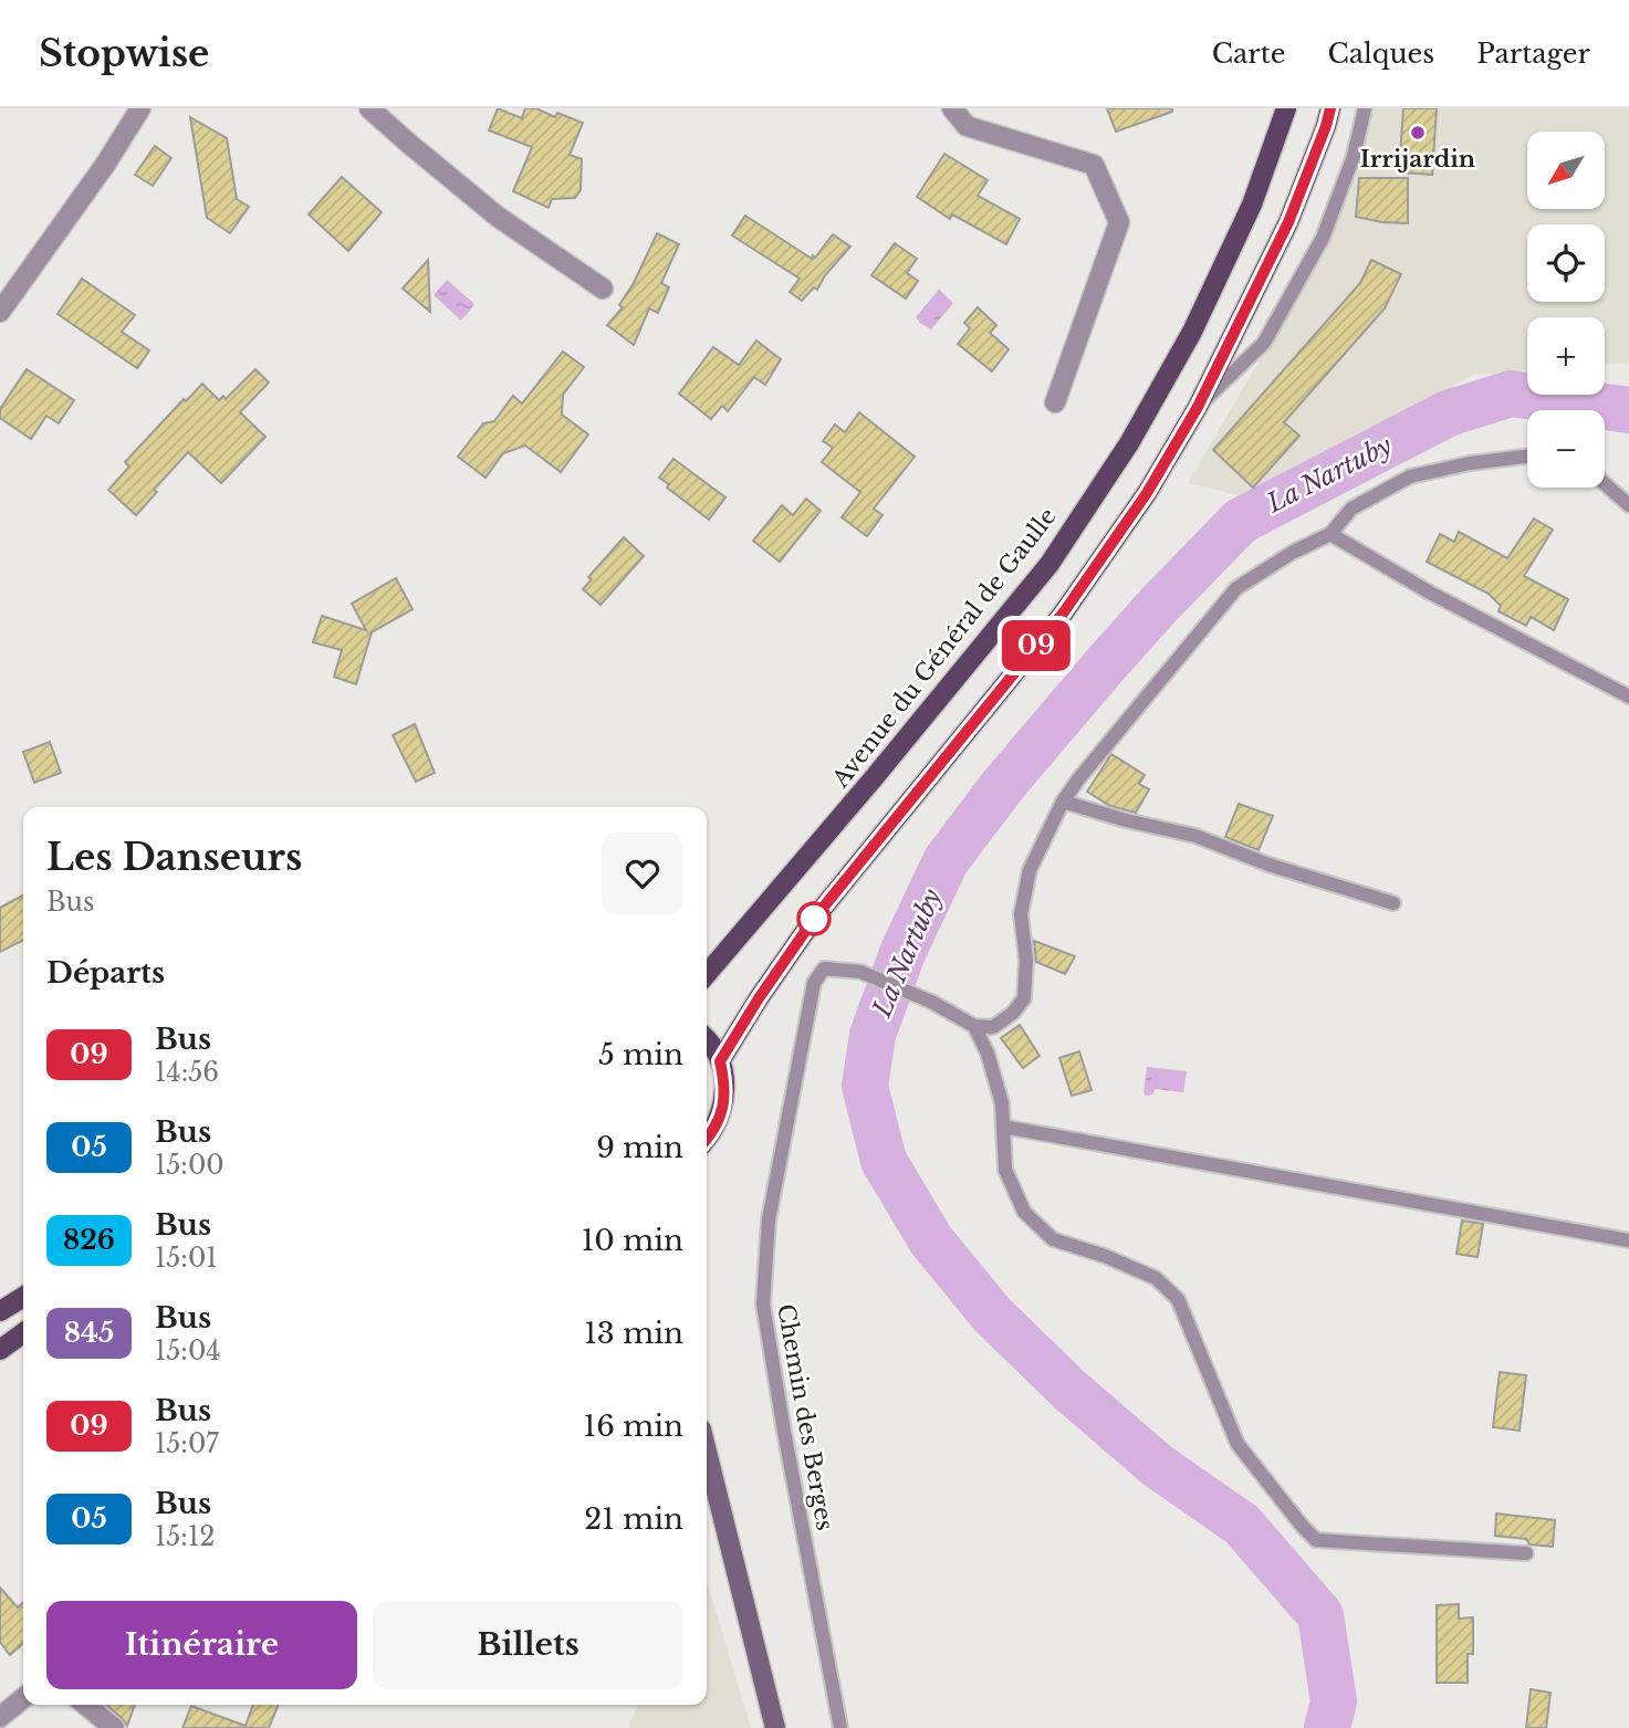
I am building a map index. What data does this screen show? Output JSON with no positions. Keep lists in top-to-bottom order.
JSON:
{
  "streets": {
    "main road": ["Avenue du Général de Gaulle"],
    "lane": ["Chemin des Berges"]
  },
  "water": ["La Nartuby"],
  "places": ["Irrijardin"],
  "lines": ["bus line 09"],
  "north": "bottom left",
  "page": {
    "header": "Stopwise",
    "nav": ["Carte", "Calques", "Partager"],
    "on_map": "09",
    "map_buttons": ["+", "−"],
    "heading": [
      ["Les Danseurs", "Bus"],
      "Départs"
    ],
    "list": [
      {
        "mark": "09",
        "name": "Bus",
        "note": "14:56",
        "value": "5 min"
      },
      {
        "mark": "05",
        "name": "Bus",
        "note": "15:00",
        "value": "9 min"
      },
      {
        "mark": "826",
        "name": "Bus",
        "note": "15:01",
        "value": "10 min"
      },
      {
        "mark": "845",
        "name": "Bus",
        "note": "15:04",
        "value": "13 min"
      },
      {
        "mark": "09",
        "name": "Bus",
        "note": "15:07",
        "value": "16 min"
      },
      {
        "mark": "05",
        "name": "Bus",
        "note": "15:12",
        "value": "21 min"
      }
    ],
    "buttons": ["Itinéraire", "Billets"]
  }
}
